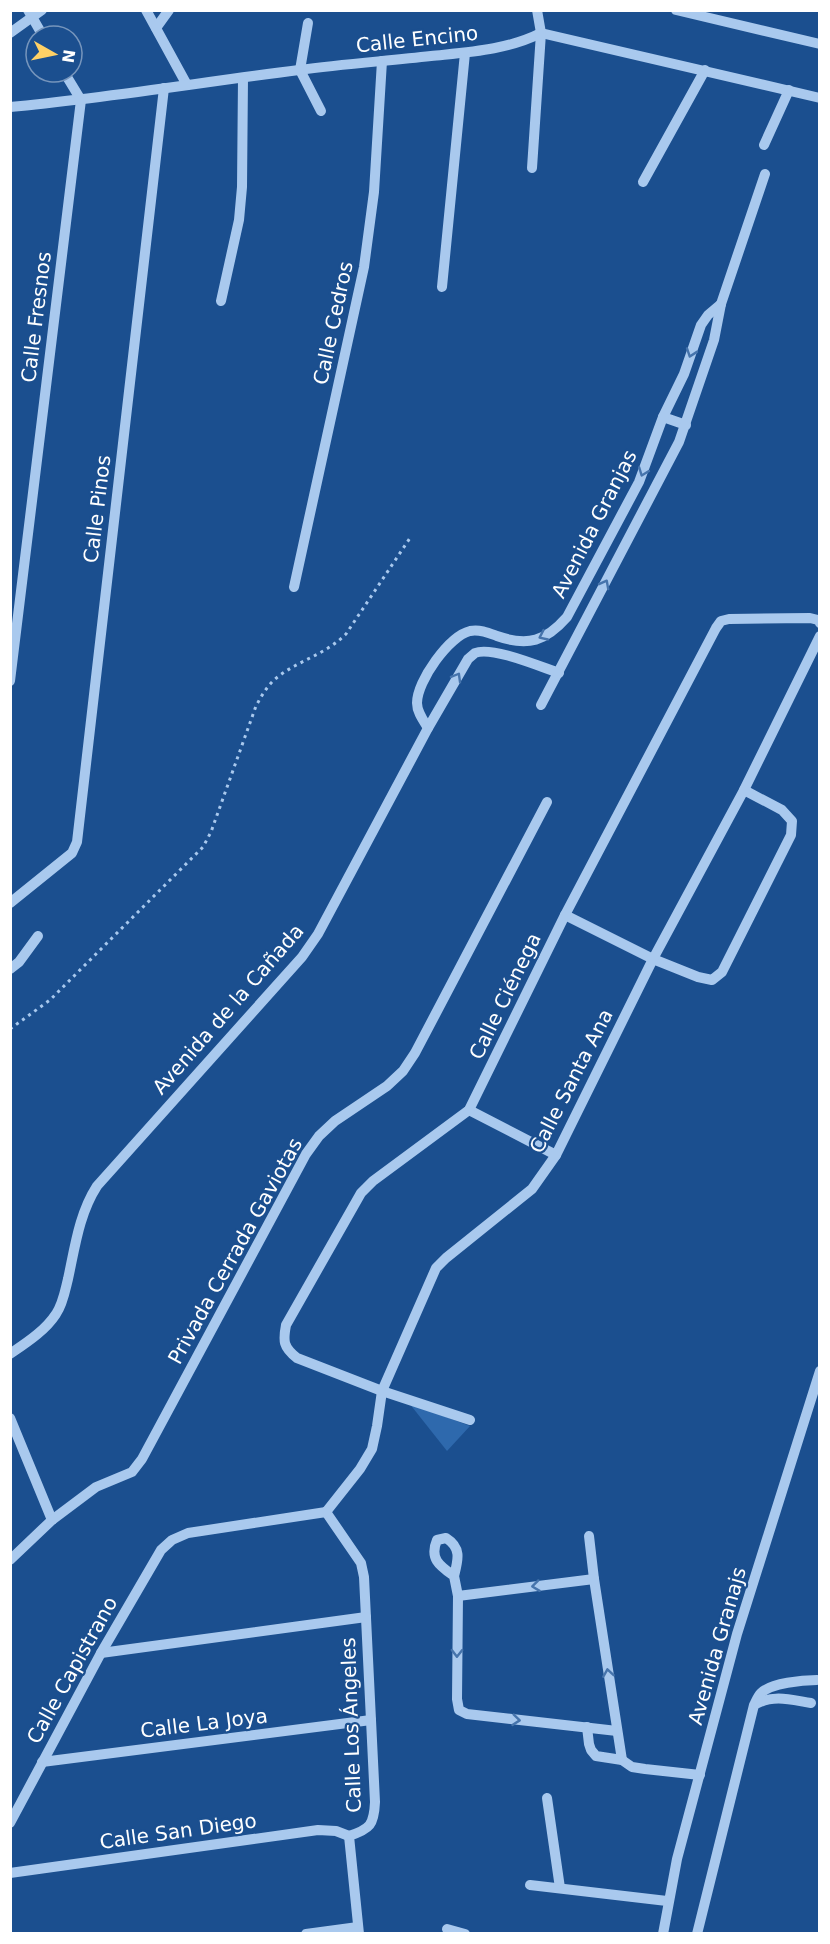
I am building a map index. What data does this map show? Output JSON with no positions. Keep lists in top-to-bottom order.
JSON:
{
  "streets": {
    "street": [
      "Calle Encino",
      "Calle Fresnos",
      "Calle Cedros",
      "Calle Pinos",
      "Avenida Granjas",
      "Calle Ciénega",
      "Avenida de la Cañada",
      "Calle Santa Ana",
      "Privada Cerrada Gaviotas",
      "Avenida Granajs",
      "Calle Capistrano",
      "Calle La Joya",
      "Calle Los Ángeles",
      "Calle San Diego"
    ]
  },
  "crossings": [
    ["Calle Encino", "Calle Fresnos"],
    ["Calle Encino", "Calle Cedros"],
    ["Calle Encino", "Calle Pinos"],
    ["Avenida Granjas", "Avenida de la Cañada"],
    ["Calle Ciénega", "Calle Santa Ana"],
    ["Calle Santa Ana", "Calle Capistrano"],
    ["Calle Santa Ana", "Calle Los Ángeles"],
    ["Calle Capistrano", "Calle La Joya"],
    ["Calle Capistrano", "Calle Los Ángeles"],
    ["Calle La Joya", "Calle Los Ángeles"],
    ["Calle Los Ángeles", "Calle San Diego"]
  ],
  "north": "right"
}
